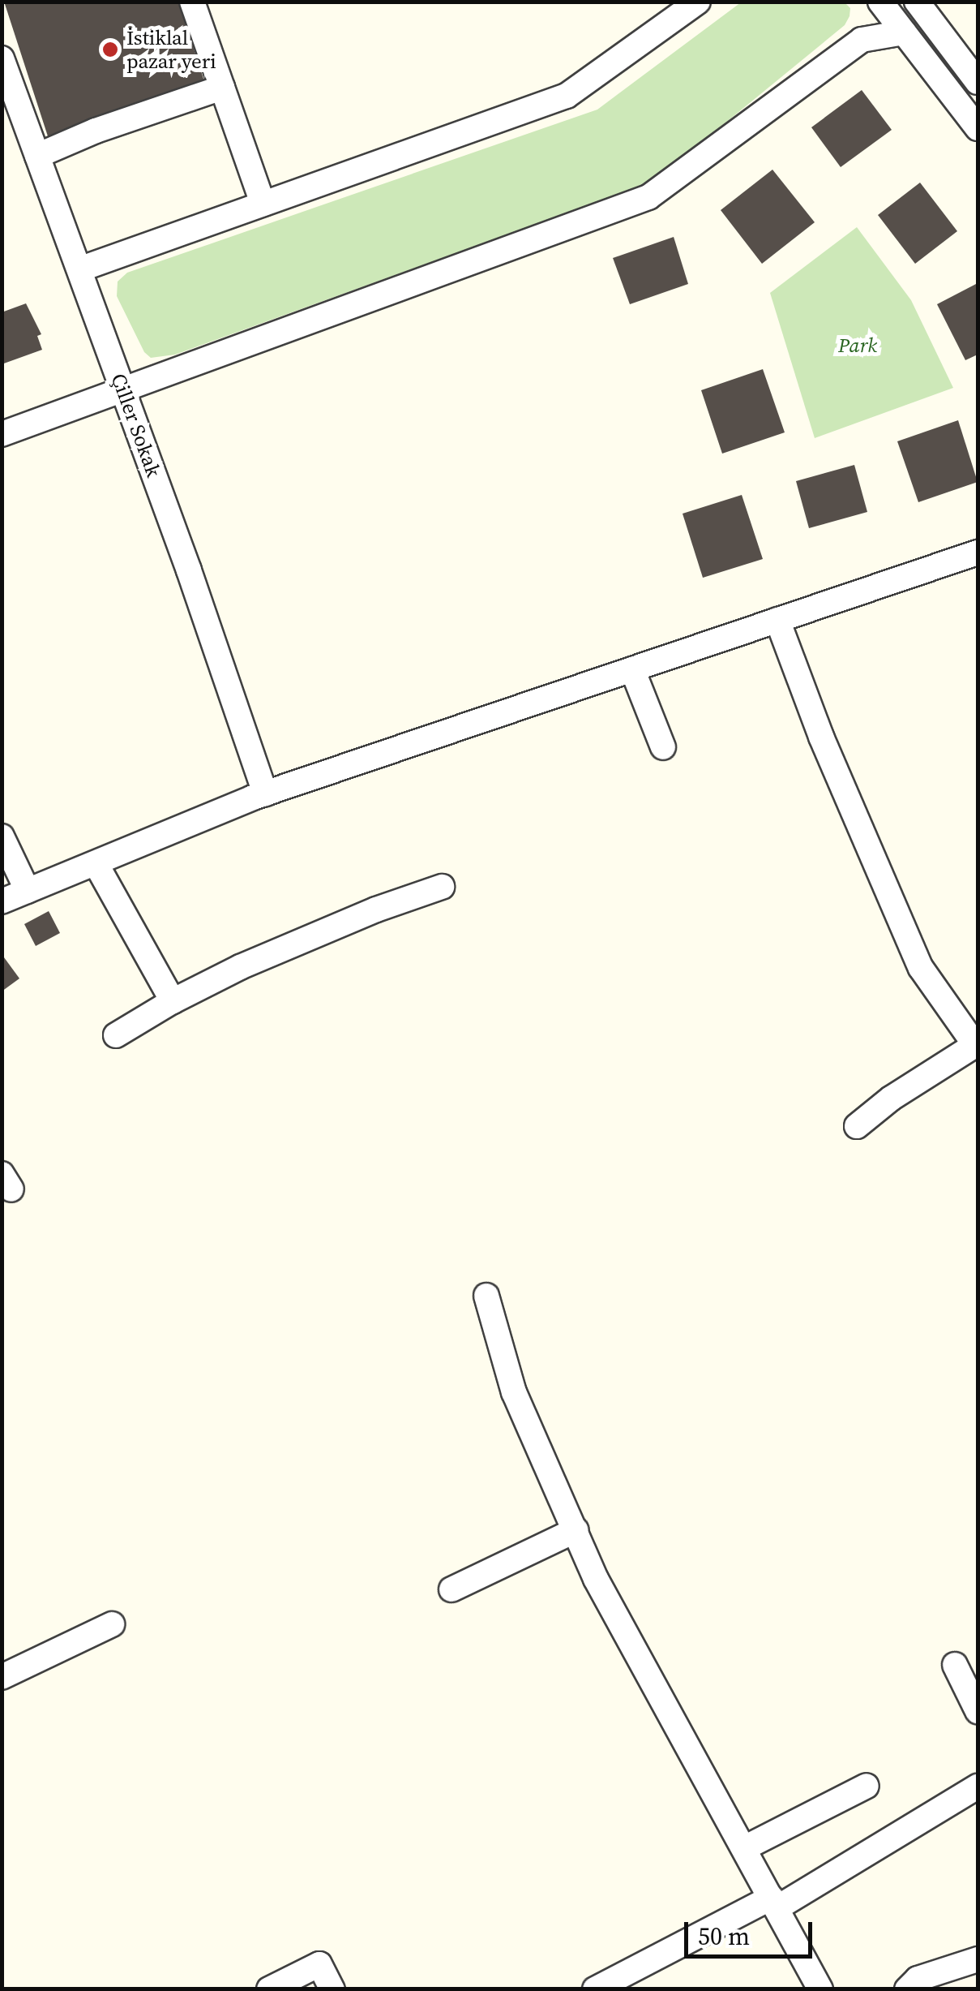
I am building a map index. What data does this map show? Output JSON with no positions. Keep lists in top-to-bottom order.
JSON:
{
  "streets": {
    "street": ["Çiller Sokak"]
  },
  "parks": ["Park"],
  "places": ["İstiklal pazar yeri"],
  "scale_bar": "50 m"
}
